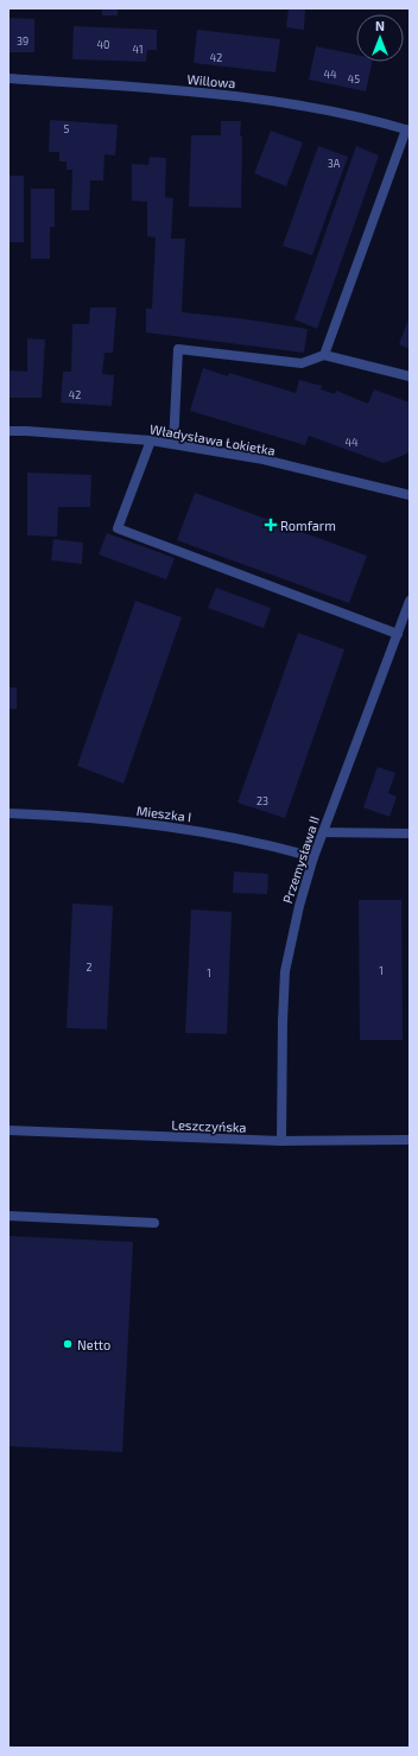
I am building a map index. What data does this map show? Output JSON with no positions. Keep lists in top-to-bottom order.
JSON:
{
  "streets": {
    "street": [
      "Willowa",
      "Władysława Łokietka",
      "Mieszka I",
      "Przemysława II",
      "Leszczyńska"
    ]
  },
  "crossings": [
    ["Mieszka I", "Przemysława II"],
    ["Przemysława II", "Leszczyńska"]
  ],
  "places": {
    "health": ["Romfarm"],
    "other": ["Netto"]
  },
  "house_numbers": [
    "39",
    "40",
    "41",
    "42",
    "44",
    "45",
    "5",
    "3A",
    "42",
    "44",
    "23",
    "2",
    "1",
    "1"
  ],
  "north": "top"
}
